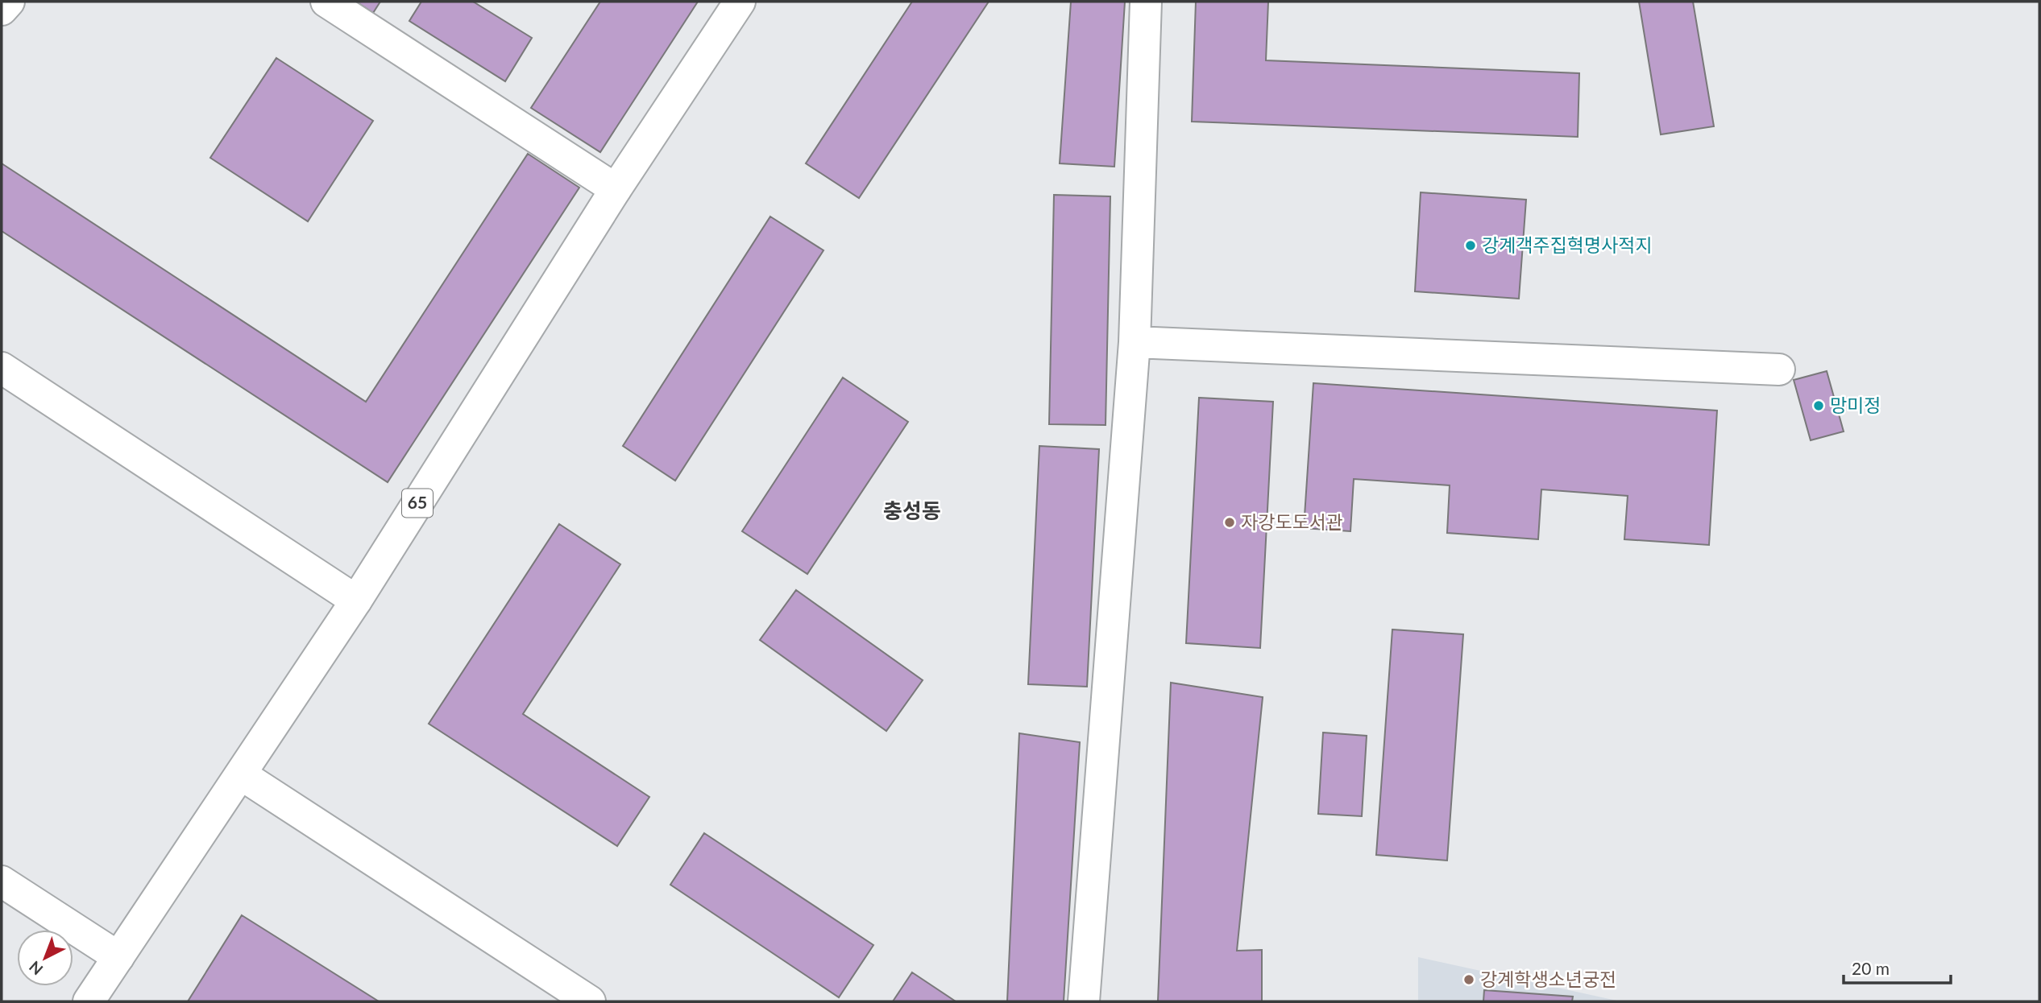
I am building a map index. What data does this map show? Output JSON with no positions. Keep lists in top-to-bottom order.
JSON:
{
  "streets": {
    "street": ["65"]
  },
  "districts": ["충성동"],
  "places": [
    "강계객주집혁명사적지",
    "망미정",
    "자강도도서관",
    "강계학생소년궁전"
  ],
  "scale_bar": "20 m",
  "north": "bottom left"
}
